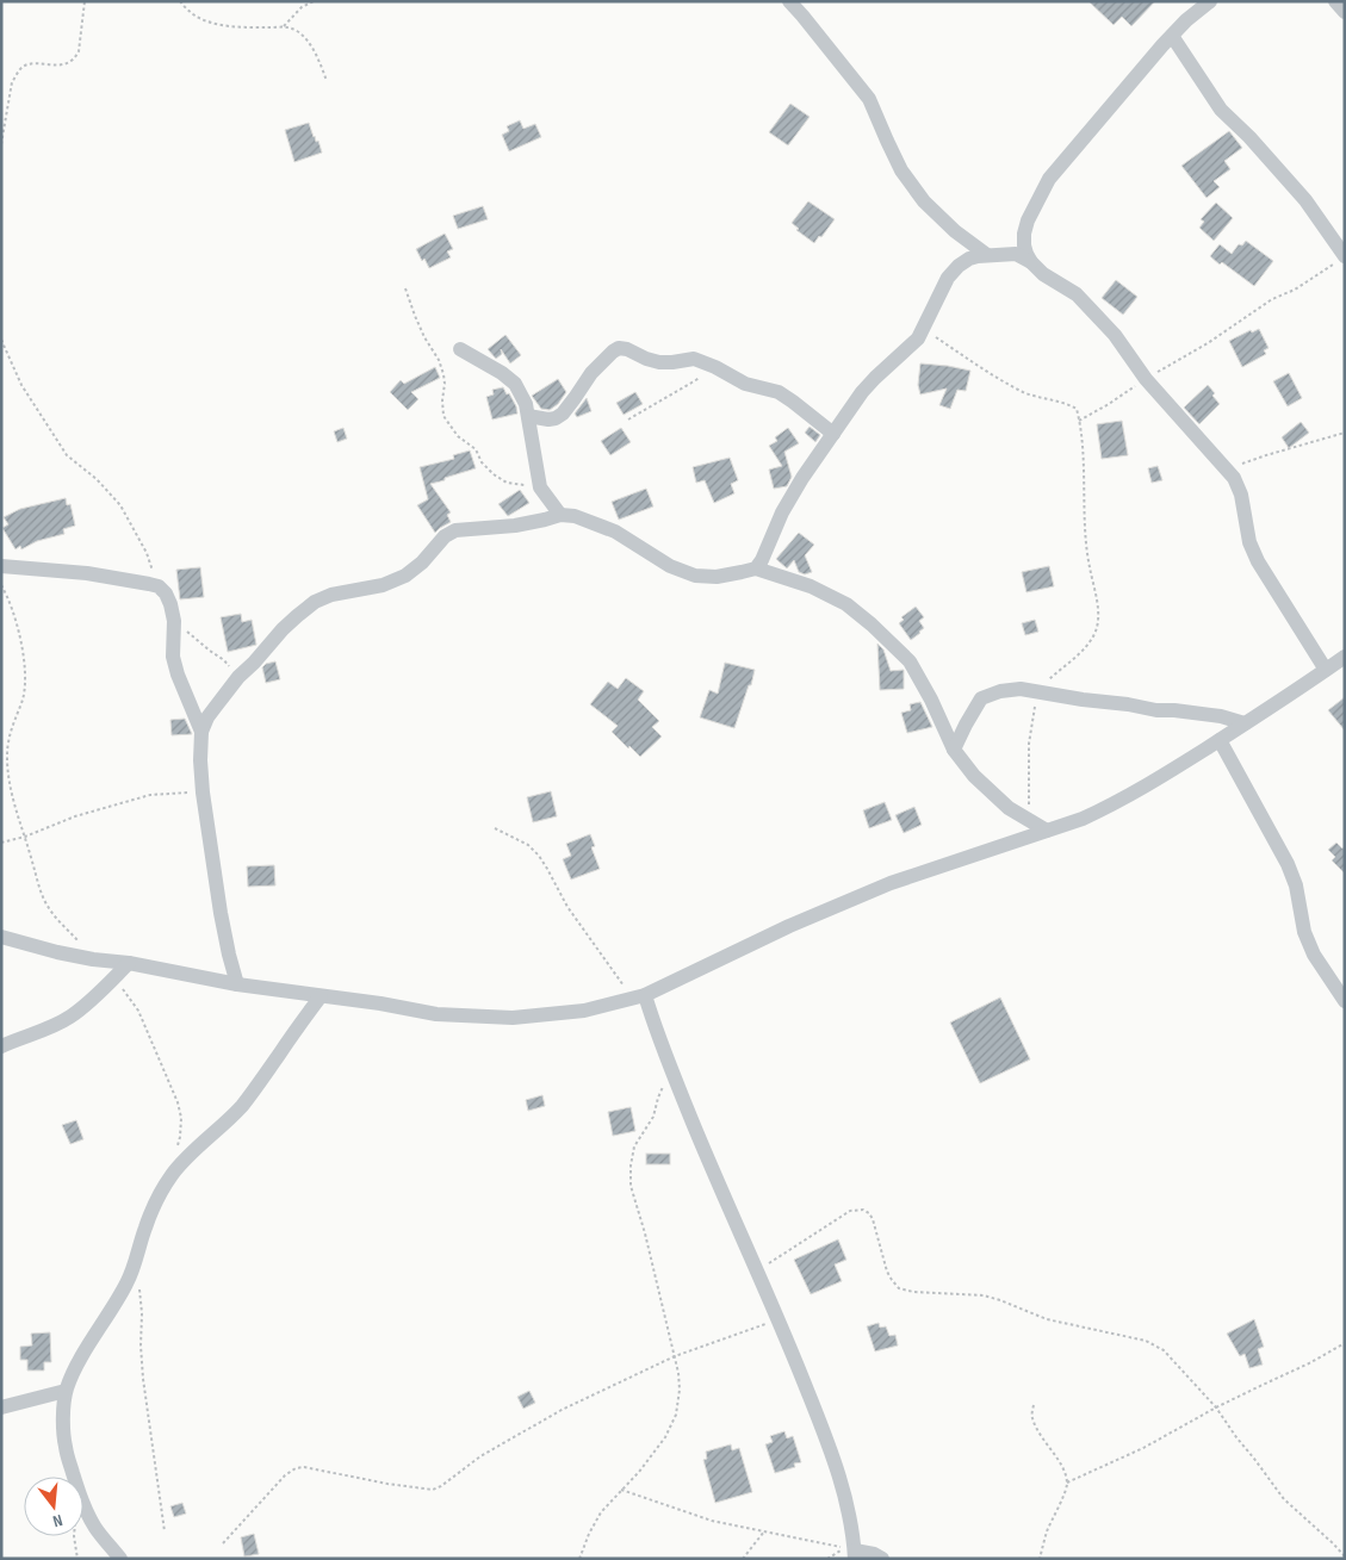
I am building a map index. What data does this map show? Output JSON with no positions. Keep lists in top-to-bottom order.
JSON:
{
  "north": "bottom"
}
